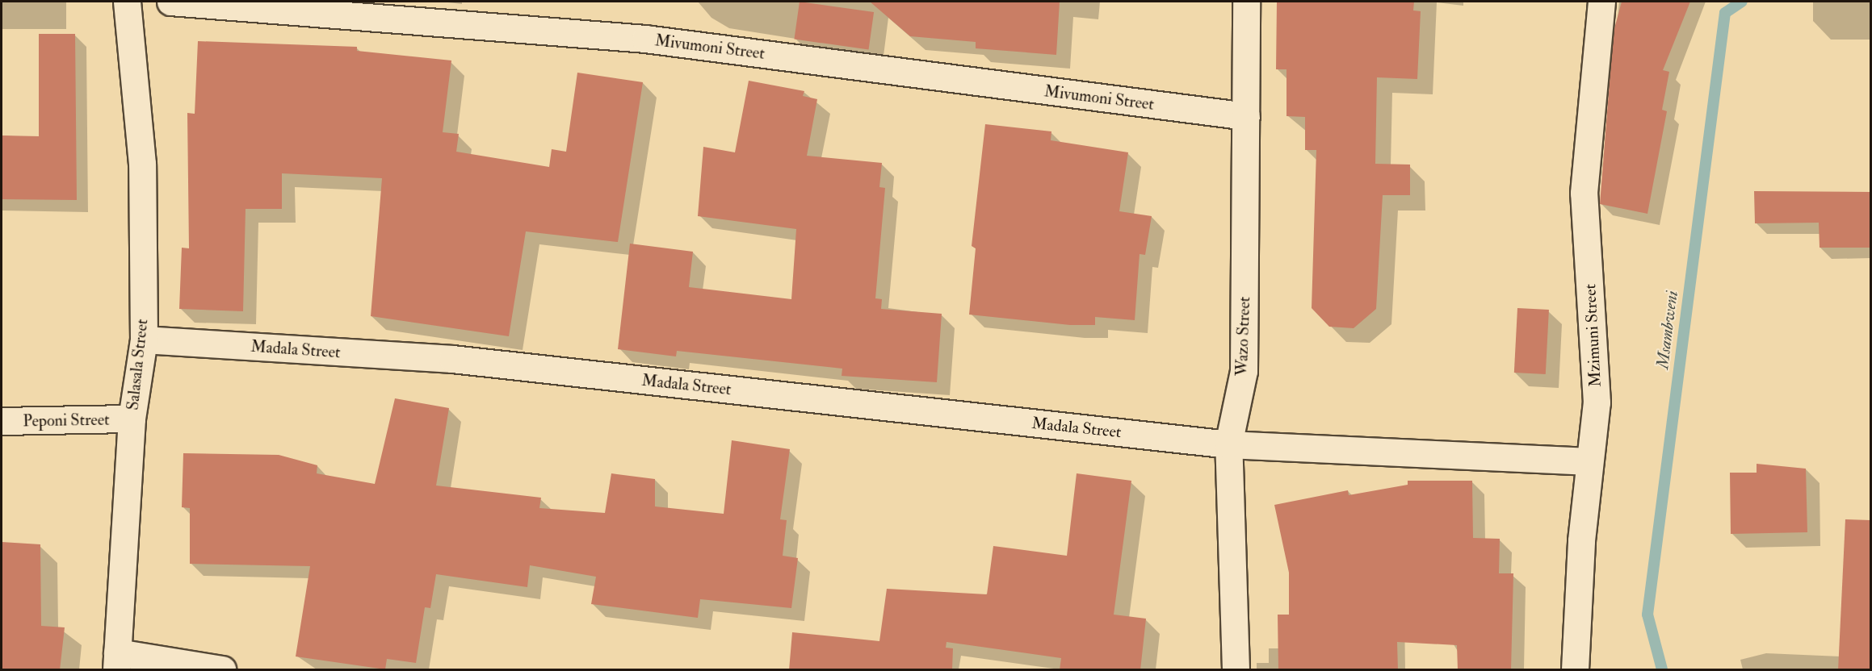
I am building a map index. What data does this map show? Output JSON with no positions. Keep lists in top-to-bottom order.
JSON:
{
  "streets": {
    "street": [
      "Mivumoni Street",
      "Mzimuni Street",
      "Wazo Street",
      "Madala Street",
      "Salasala Street",
      "Peponi Street"
    ]
  },
  "crossings": [
    ["Mivumoni Street", "Wazo Street"],
    ["Mzimuni Street", "Madala Street"],
    ["Wazo Street", "Madala Street"],
    ["Madala Street", "Salasala Street"],
    ["Salasala Street", "Peponi Street"]
  ],
  "water": ["Msambweni"]
}
